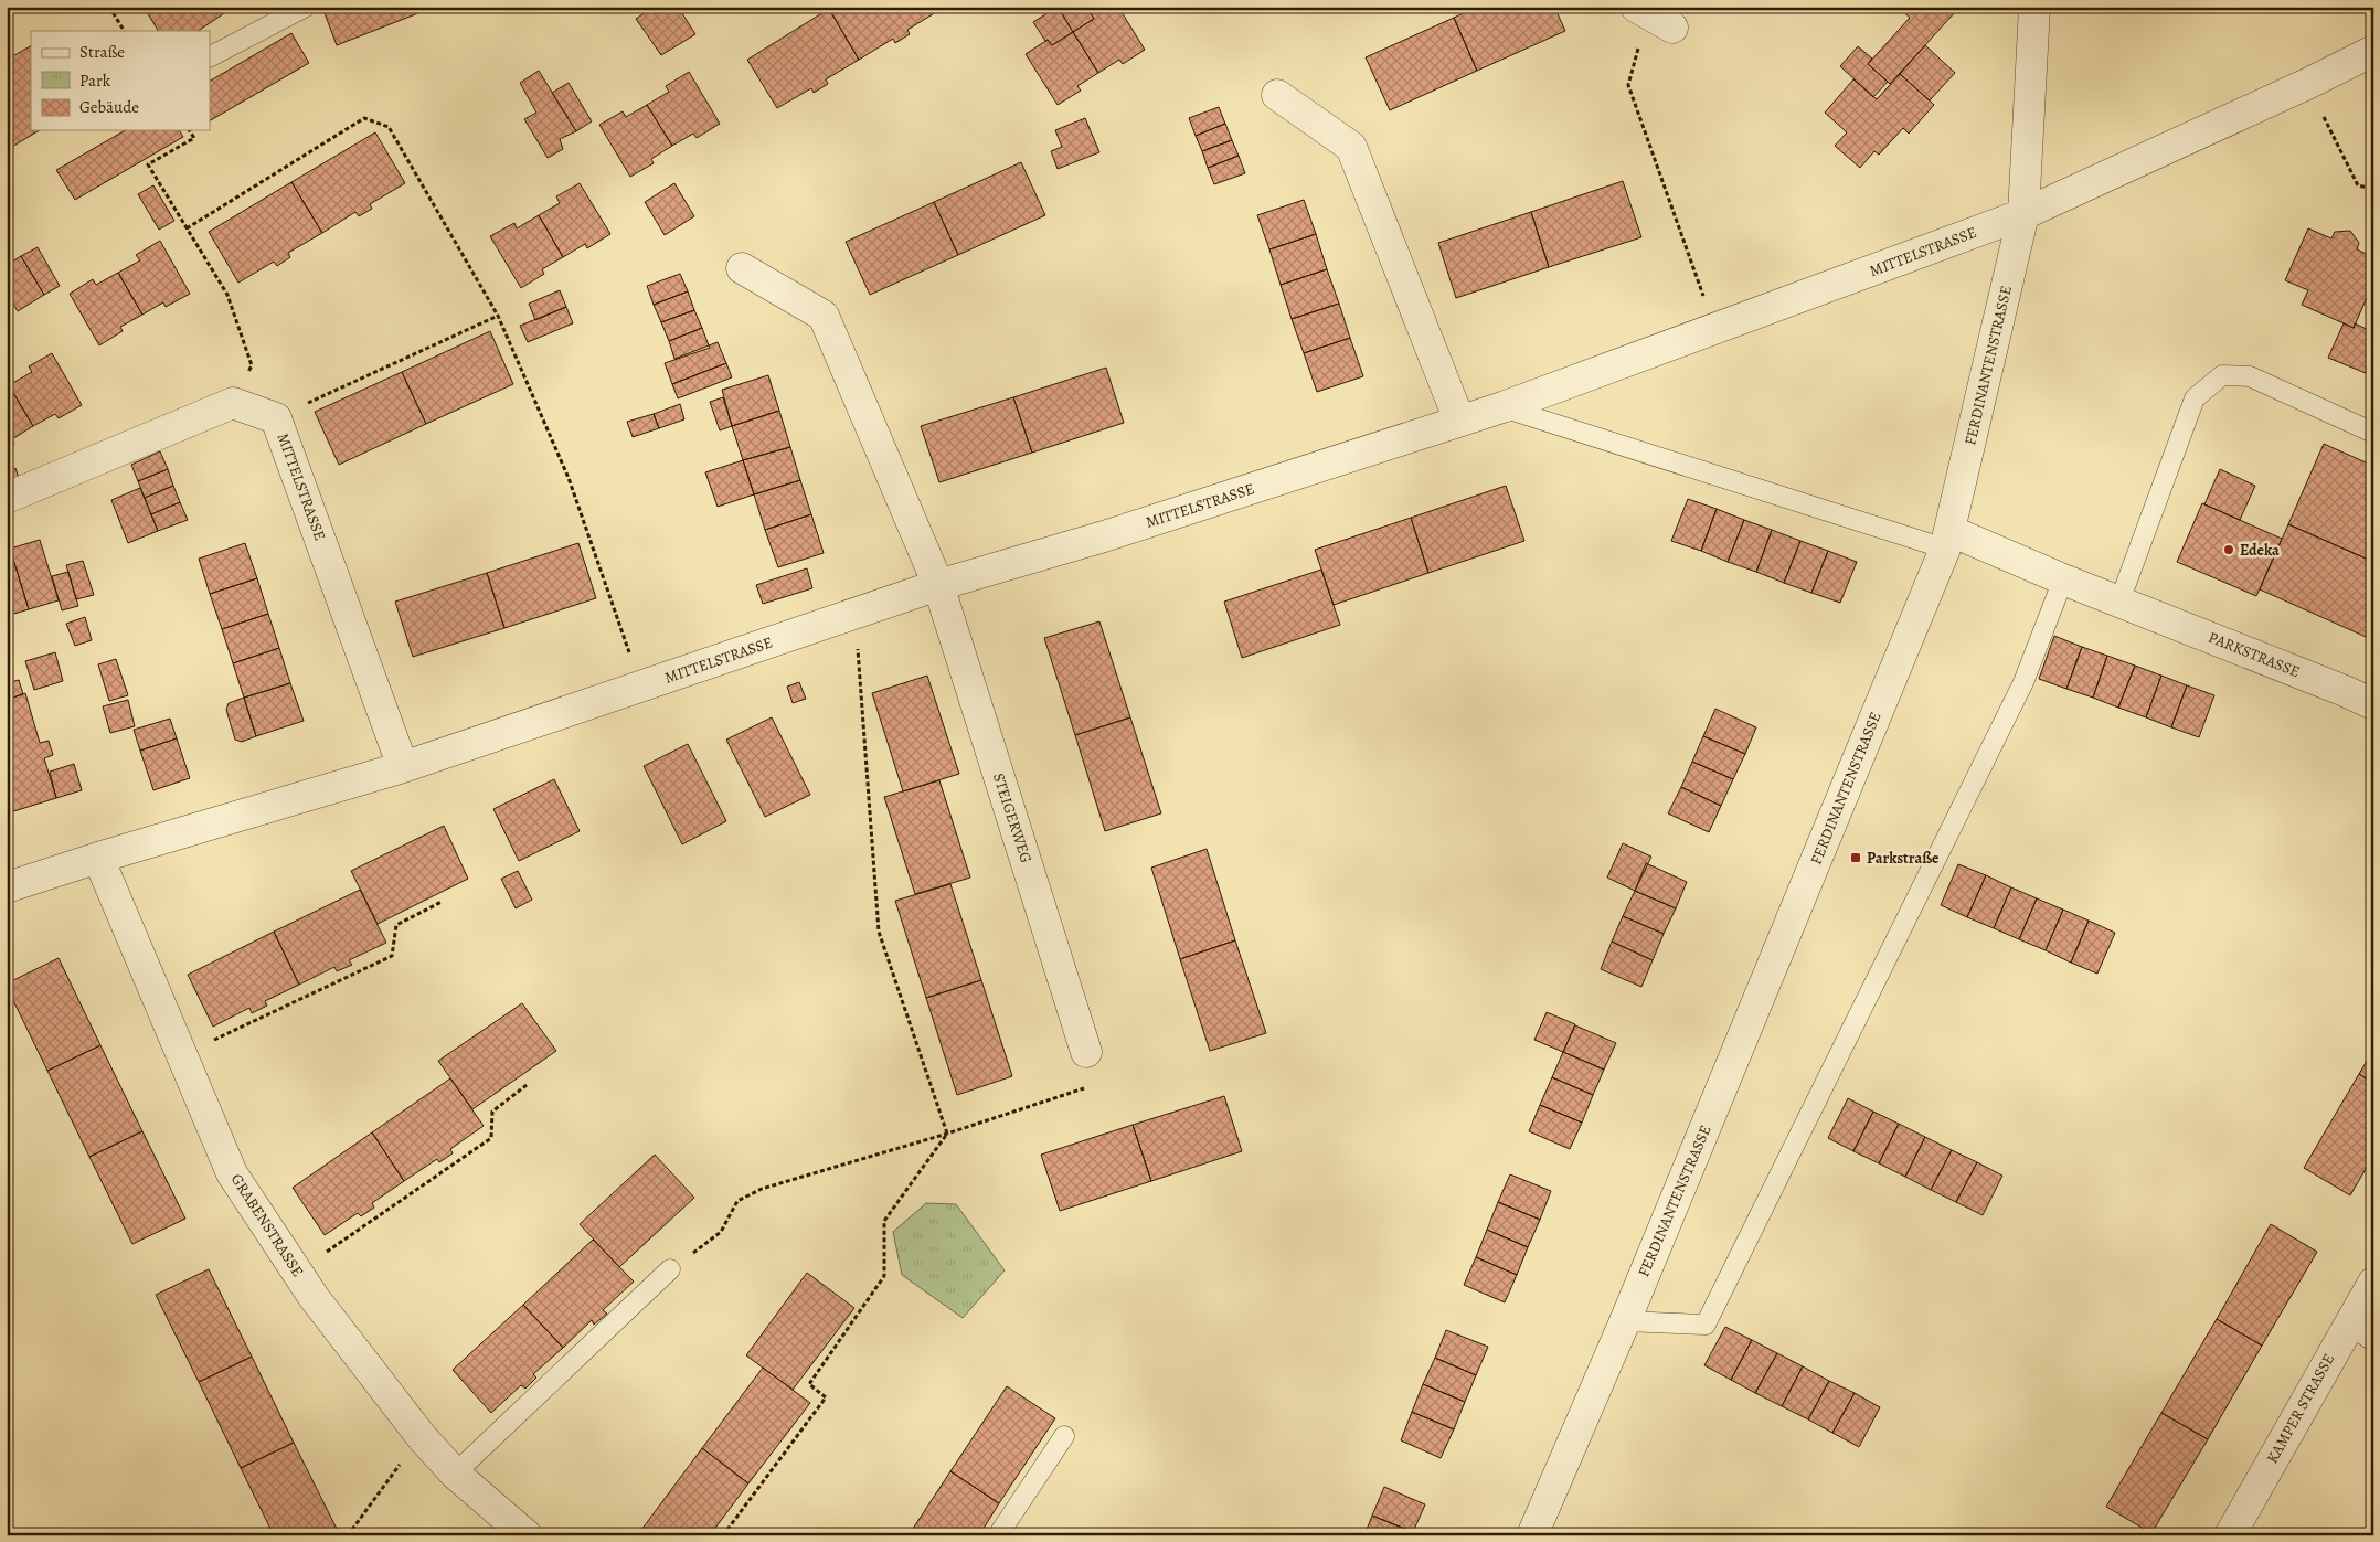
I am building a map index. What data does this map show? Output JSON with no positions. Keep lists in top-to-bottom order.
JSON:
{
  "streets": {
    "street": [
      "MITTELSTRASSE",
      "FERDINANTENSTRASSE",
      "PARKSTRASSE",
      "STEIGERWEG",
      "GRABENSTRASSE",
      "KAMPER STRASSE"
    ]
  },
  "crossings": [
    ["MITTELSTRASSE", "FERDINANTENSTRASSE"],
    ["MITTELSTRASSE", "STEIGERWEG"],
    ["MITTELSTRASSE", "GRABENSTRASSE"],
    ["FERDINANTENSTRASSE", "PARKSTRASSE"]
  ],
  "places": {
    "other": ["Edeka"],
    "transit": ["Parkstraße"]
  },
  "legend": ["Straße", "Park", "Gebäude"]
}
